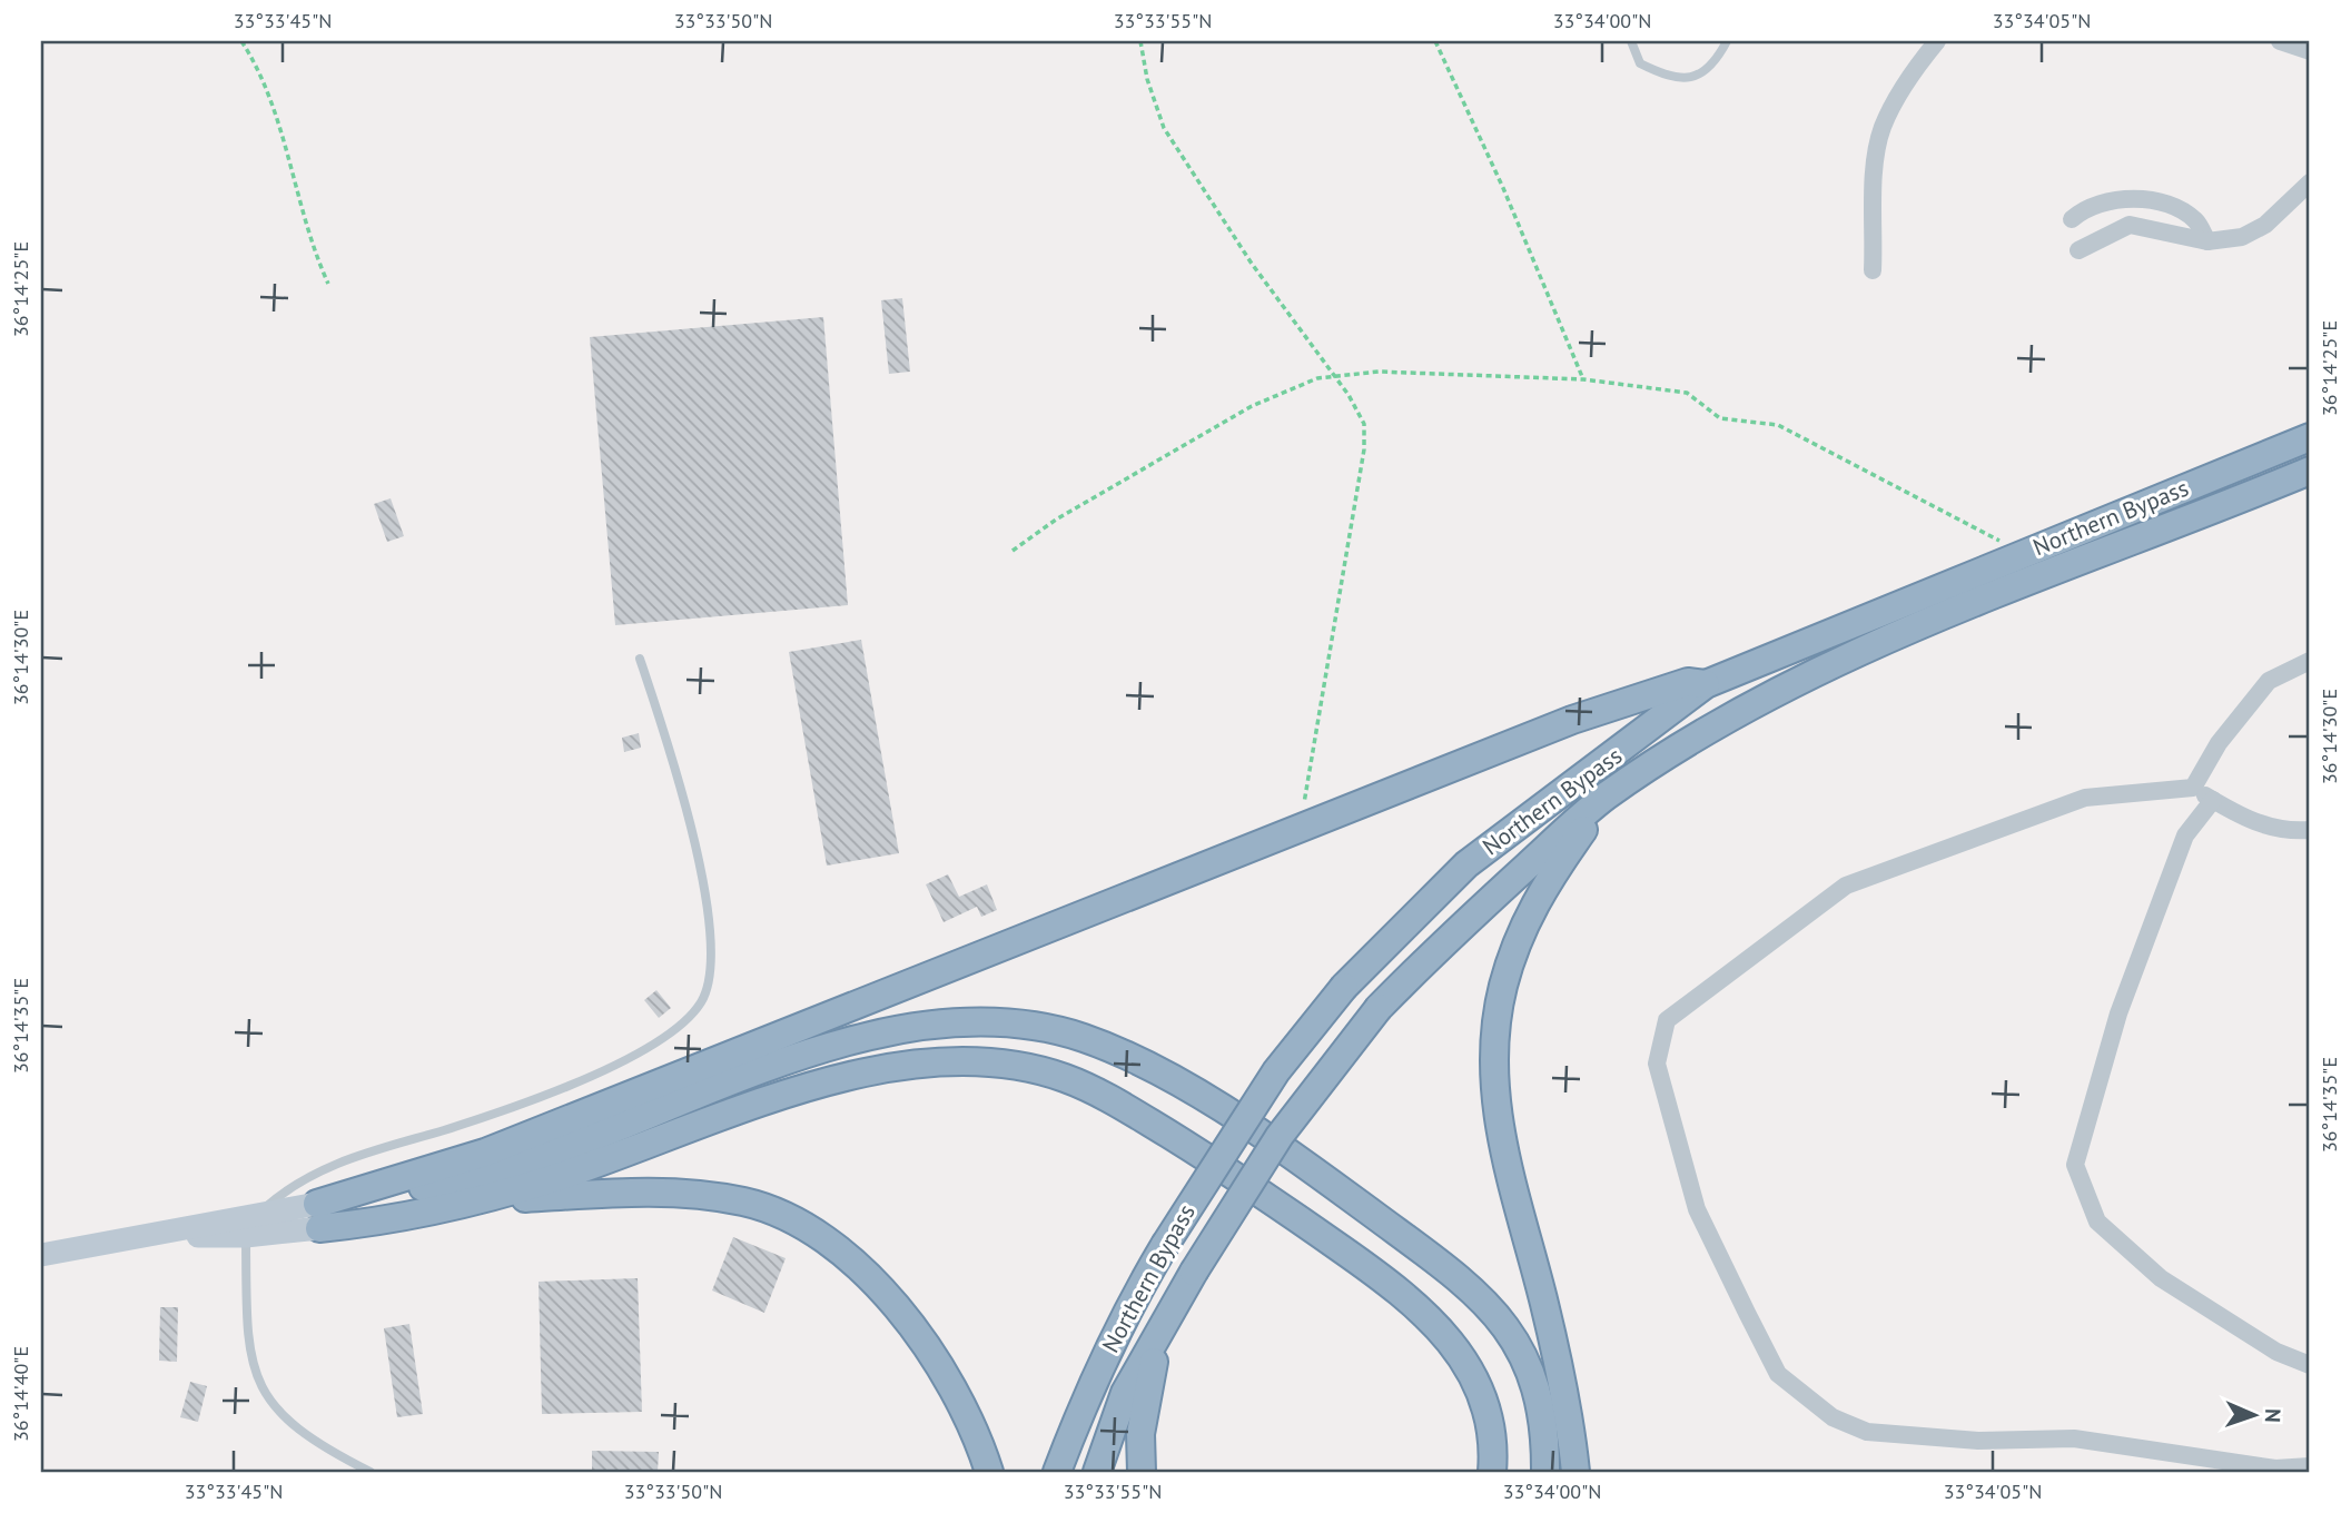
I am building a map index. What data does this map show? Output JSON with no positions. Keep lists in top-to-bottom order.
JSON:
{
  "streets": {
    "highway": ["Northern Bypass"]
  },
  "north": "right",
  "coordinates": [
    "33°33'45\"N",
    "33°33'50\"N",
    "33°33'55\"N",
    "33°34'00\"N",
    "33°34'05\"N",
    "36°14'25\"E",
    "36°14'30\"E",
    "36°14'35\"E",
    "36°14'40\"E"
  ]
}
